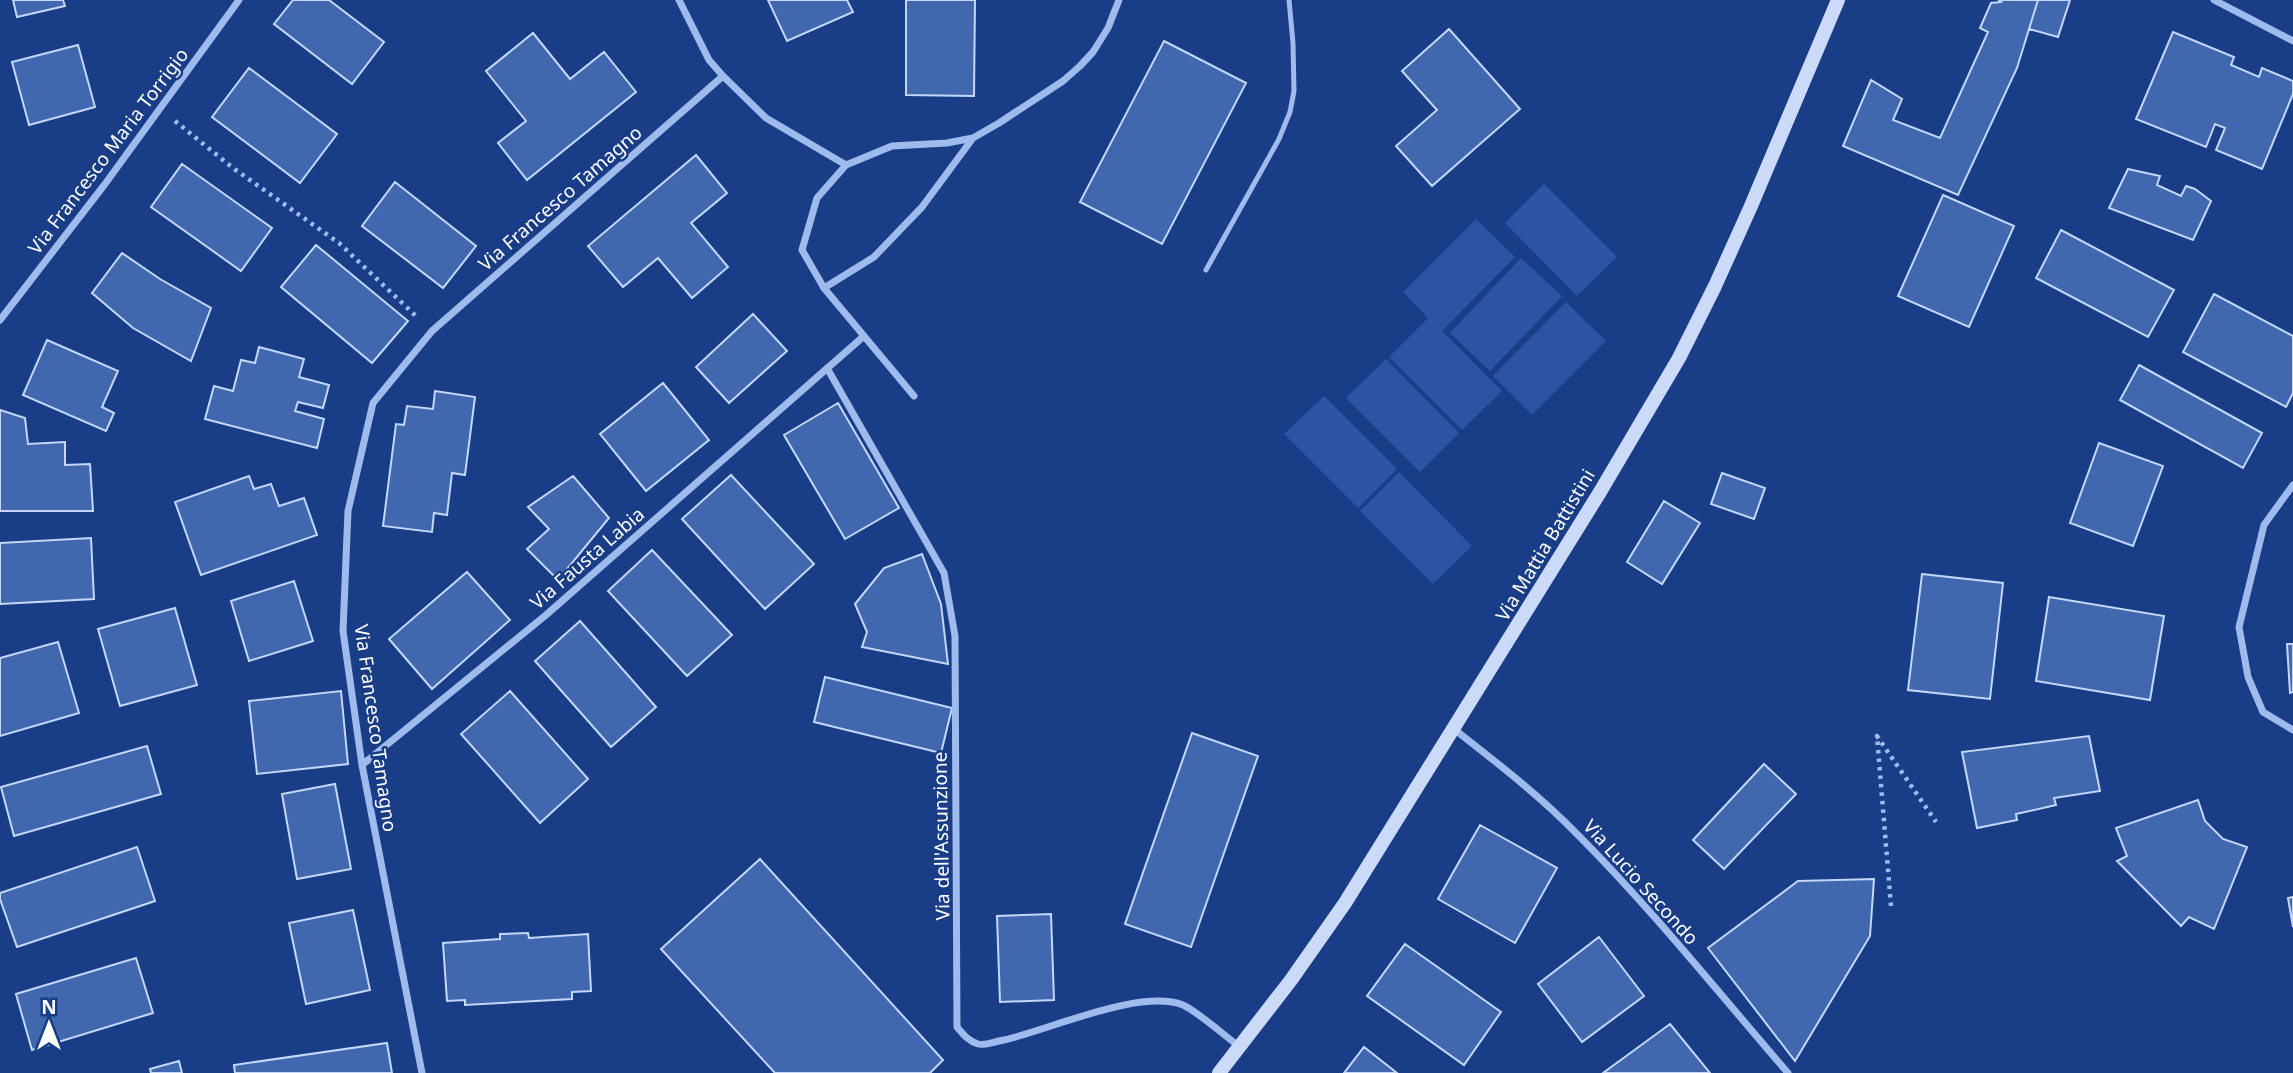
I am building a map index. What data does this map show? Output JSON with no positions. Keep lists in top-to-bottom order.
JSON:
{
  "streets": {
    "main road": ["Via Mattia Battistini"],
    "street": [
      "Via Francesco Maria Torrigio",
      "Via Francesco Tamagno",
      "Via Fausta Labia",
      "Via dell'Assunzione",
      "Via Lucio Secondo"
    ]
  },
  "crossings": [
    ["Via Francesco Tamagno", "Via Fausta Labia"],
    ["Via Mattia Battistini", "Via dell'Assunzione"],
    ["Via Mattia Battistini", "Via Lucio Secondo"],
    ["Via Fausta Labia", "Via dell'Assunzione"]
  ],
  "north": "top"
}
